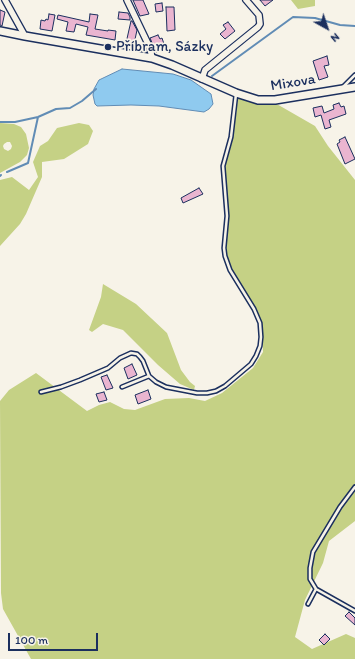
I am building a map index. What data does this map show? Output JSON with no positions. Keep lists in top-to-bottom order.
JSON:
{
  "streets": {
    "street": ["Mixova"]
  },
  "places": ["Příbram, Sázky"],
  "scale_bar": "100 m",
  "north": "bottom right"
}
